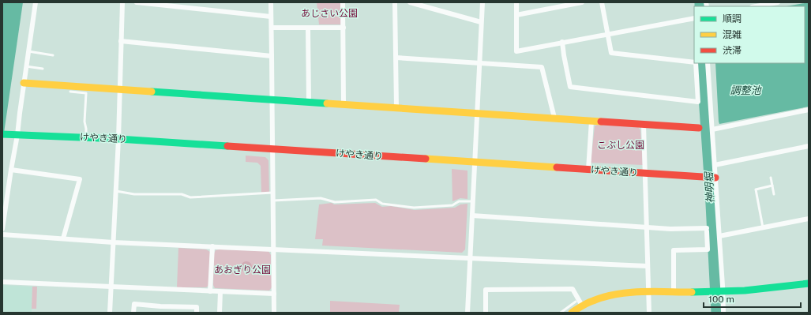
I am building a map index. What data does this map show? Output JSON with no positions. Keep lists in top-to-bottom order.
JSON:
{
  "streets": {
    "street": ["けやき通り"]
  },
  "water": ["調整池", "神明堀"],
  "parks": ["あじさい公園", "こぶし公園", "あおぎり公園"],
  "legend": ["順調", "混雑", "渋滞"],
  "scale_bar": "100 m"
}
